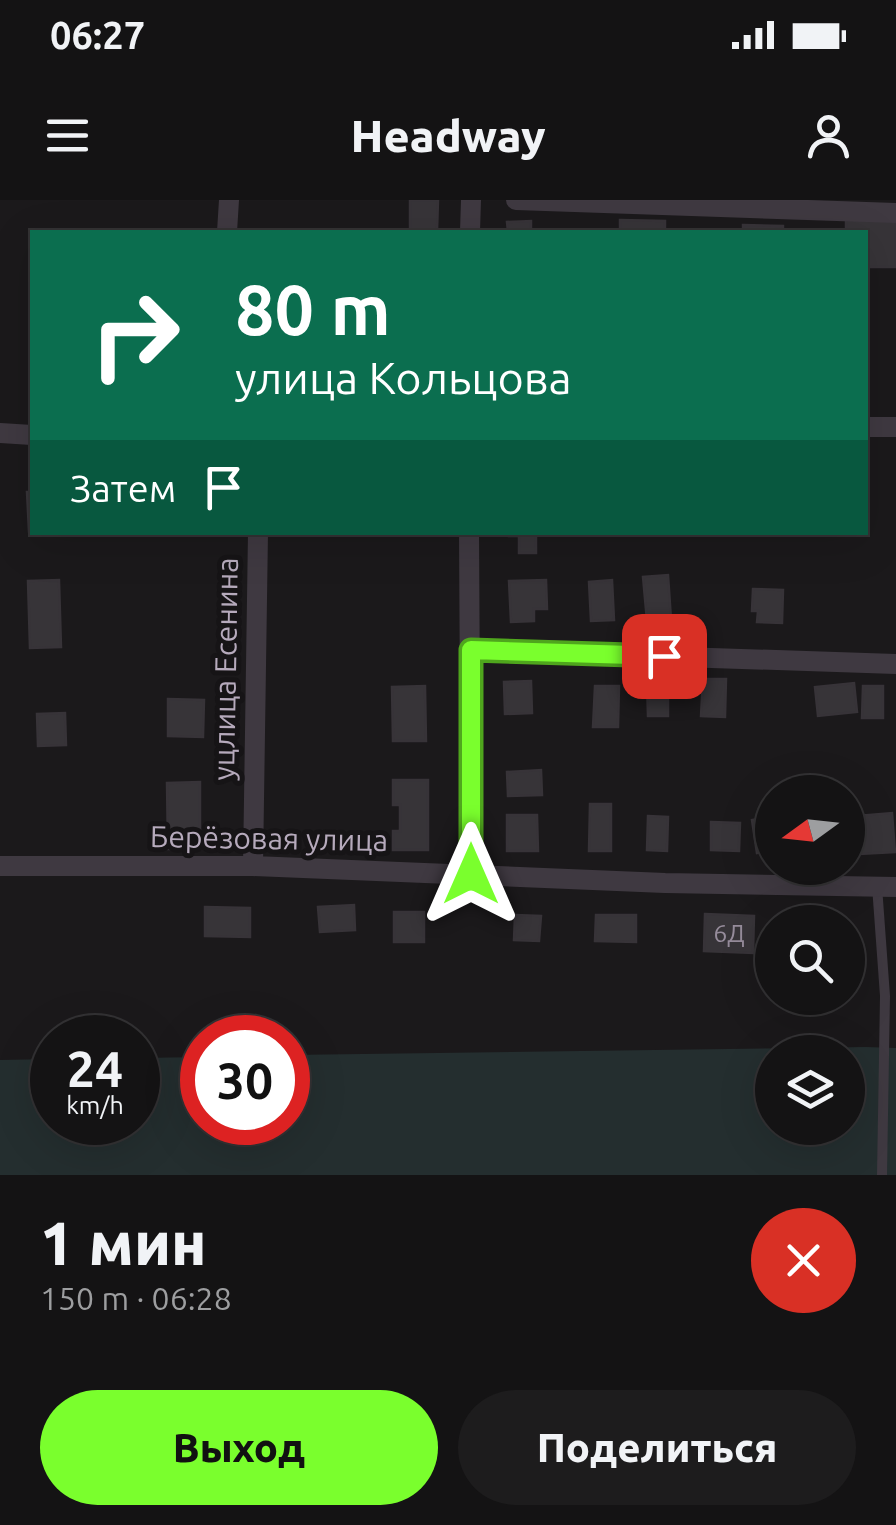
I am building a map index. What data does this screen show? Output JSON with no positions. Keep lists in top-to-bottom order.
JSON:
{
  "streets": {
    "street": ["уцлица Есенина", "Берёзовая улица"]
  },
  "crossings": [
    ["уцлица Есенина", "Берёзовая улица"]
  ],
  "house_numbers": ["6Д"],
  "north": "left",
  "page": {
    "status": "06:27",
    "header": "Headway",
    "turn": ["80 m", "улица Кольцова"],
    "then": "Затем",
    "speed": "24 km/h",
    "limit": "30",
    "heading": ["1 мин", "150 m · 06:28"],
    "buttons": ["Выход", "Поделиться"]
  }
}
